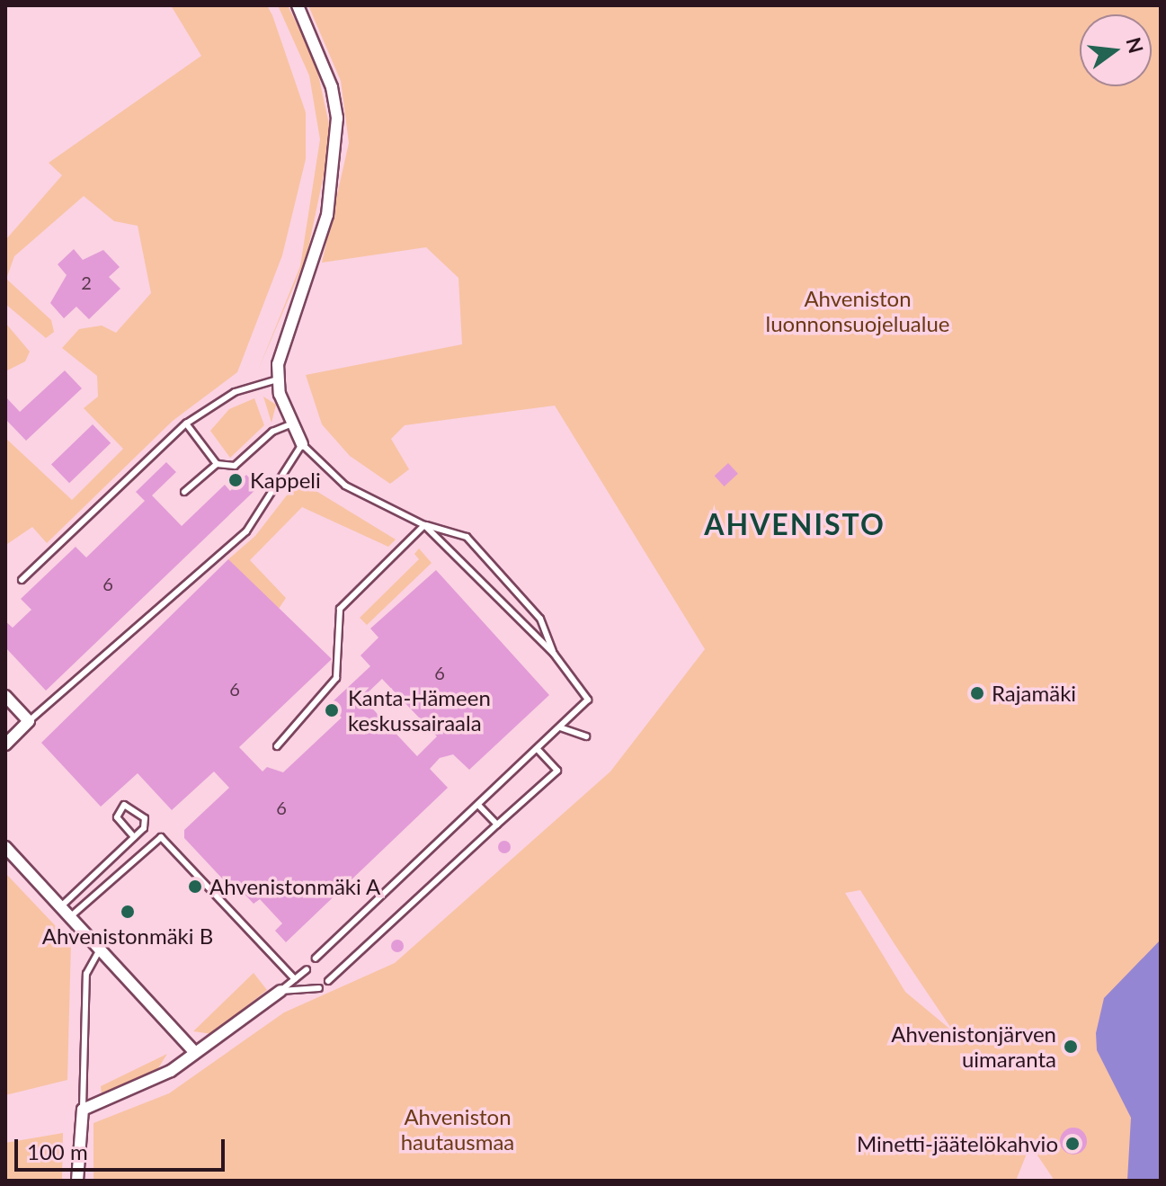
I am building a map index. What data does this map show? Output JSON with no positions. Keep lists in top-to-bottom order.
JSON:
{
  "districts": ["AHVENISTO"],
  "parks": ["Ahveniston luonnonsuojelualue", "Ahveniston hautausmaa"],
  "places": [
    "Kappeli",
    "Rajamäki",
    "Kanta-Hämeen keskussairaala",
    "Ahvenistonmäki A",
    "Ahvenistonmäki B",
    "Ahvenistonjärven uimaranta",
    "Minetti-jäätelökahvio"
  ],
  "house_numbers": [
    "2",
    "6",
    "6",
    "6",
    "6"
  ],
  "scale_bar": "100 m",
  "north": "right"
}
